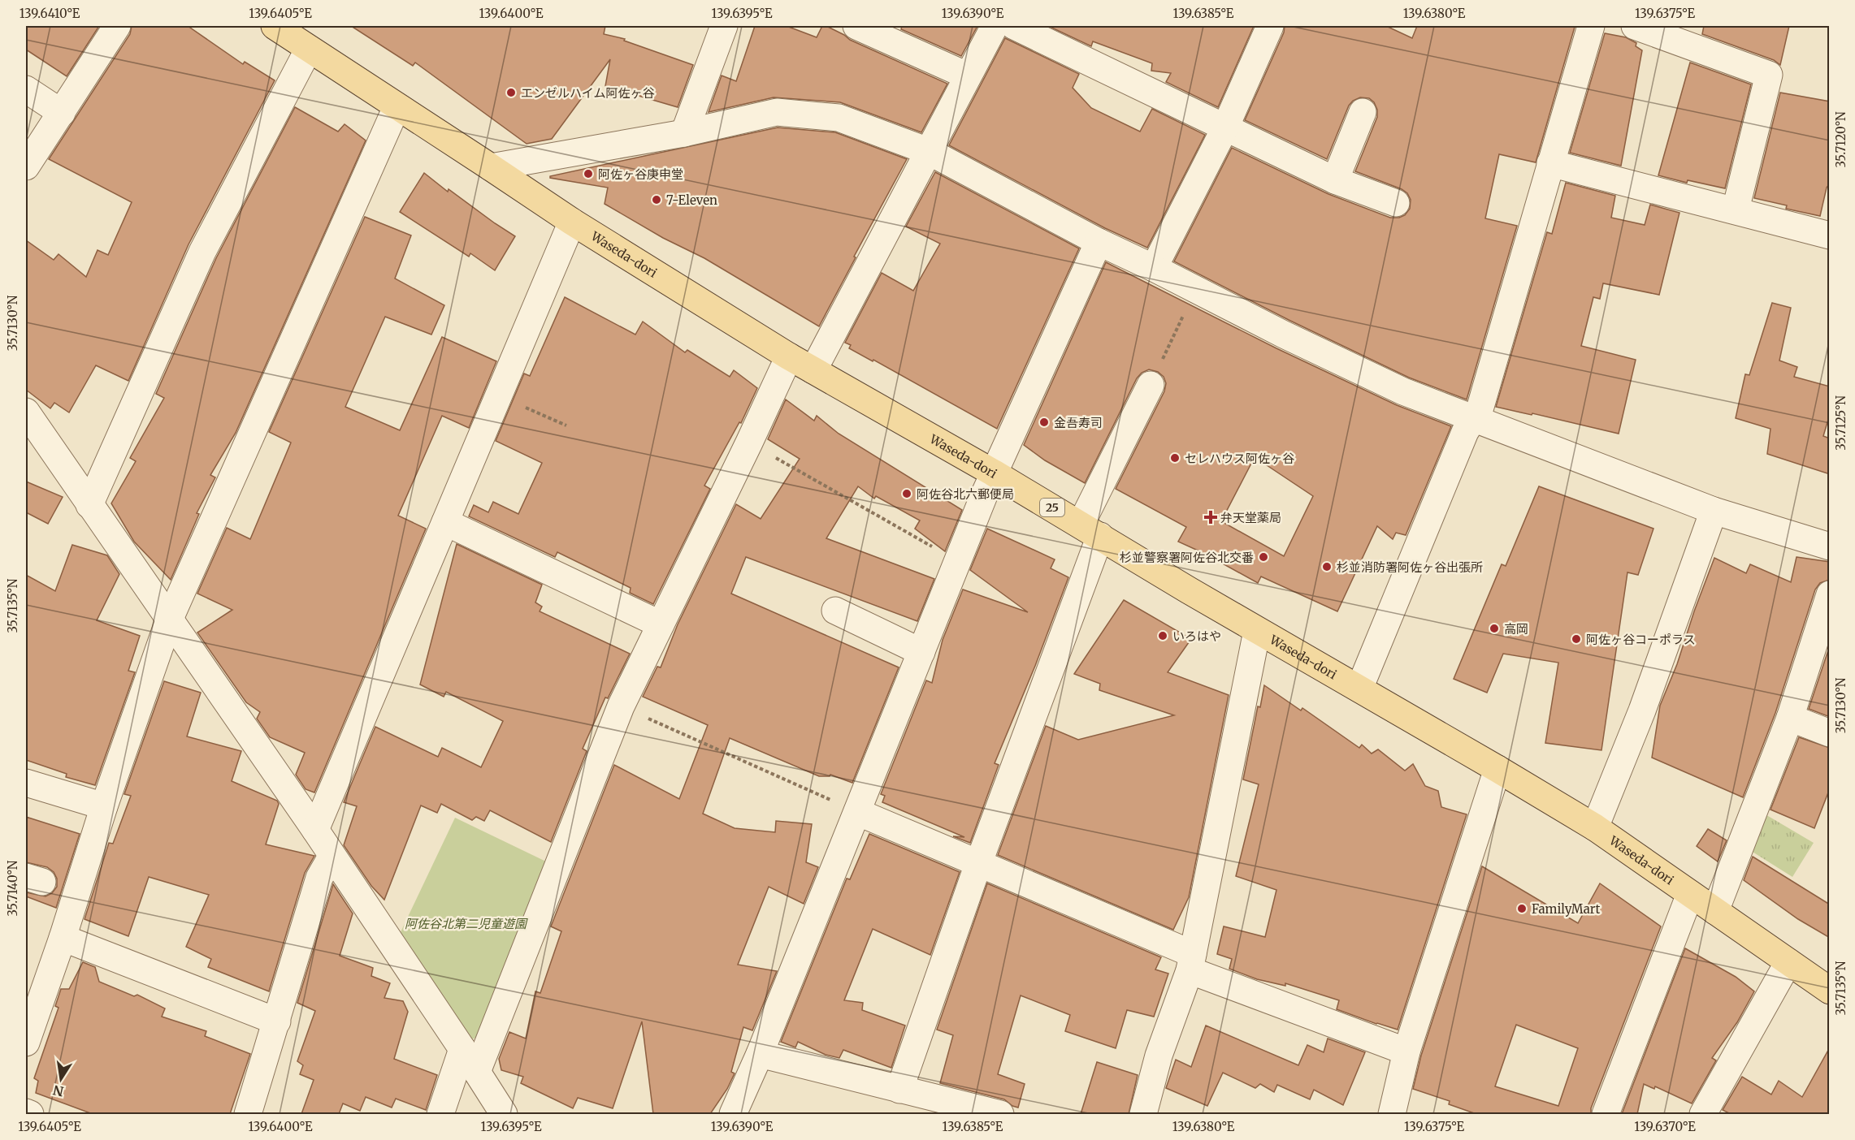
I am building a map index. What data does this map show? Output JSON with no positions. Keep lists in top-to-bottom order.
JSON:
{
  "streets": {
    "main road": ["Waseda-dori", "25"]
  },
  "parks": ["阿佐谷北第二児童遊園"],
  "places": {
    "other": [
      "エンゼルハイム阿佐ヶ谷",
      "阿佐ヶ谷庚申堂",
      "7-Eleven",
      "金吾寿司",
      "セレハウス阿佐ヶ谷",
      "阿佐谷北六郵便局",
      "杉並警察署阿佐谷北交番",
      "杉並消防署阿佐ヶ谷出張所",
      "高岡",
      "いろはや",
      "阿佐ヶ谷コーポラス",
      "FamilyMart"
    ],
    "health": ["弁天堂薬局"]
  },
  "north": "bottom",
  "coordinates": [
    "139.6410°E",
    "139.6405°E",
    "139.6400°E",
    "139.6395°E",
    "139.6390°E",
    "139.6385°E",
    "139.6380°E",
    "139.6375°E",
    "35.7120°N",
    "35.7130°N",
    "35.7125°N",
    "35.7135°N",
    "35.7140°N",
    "139.6370°E"
  ]
}
